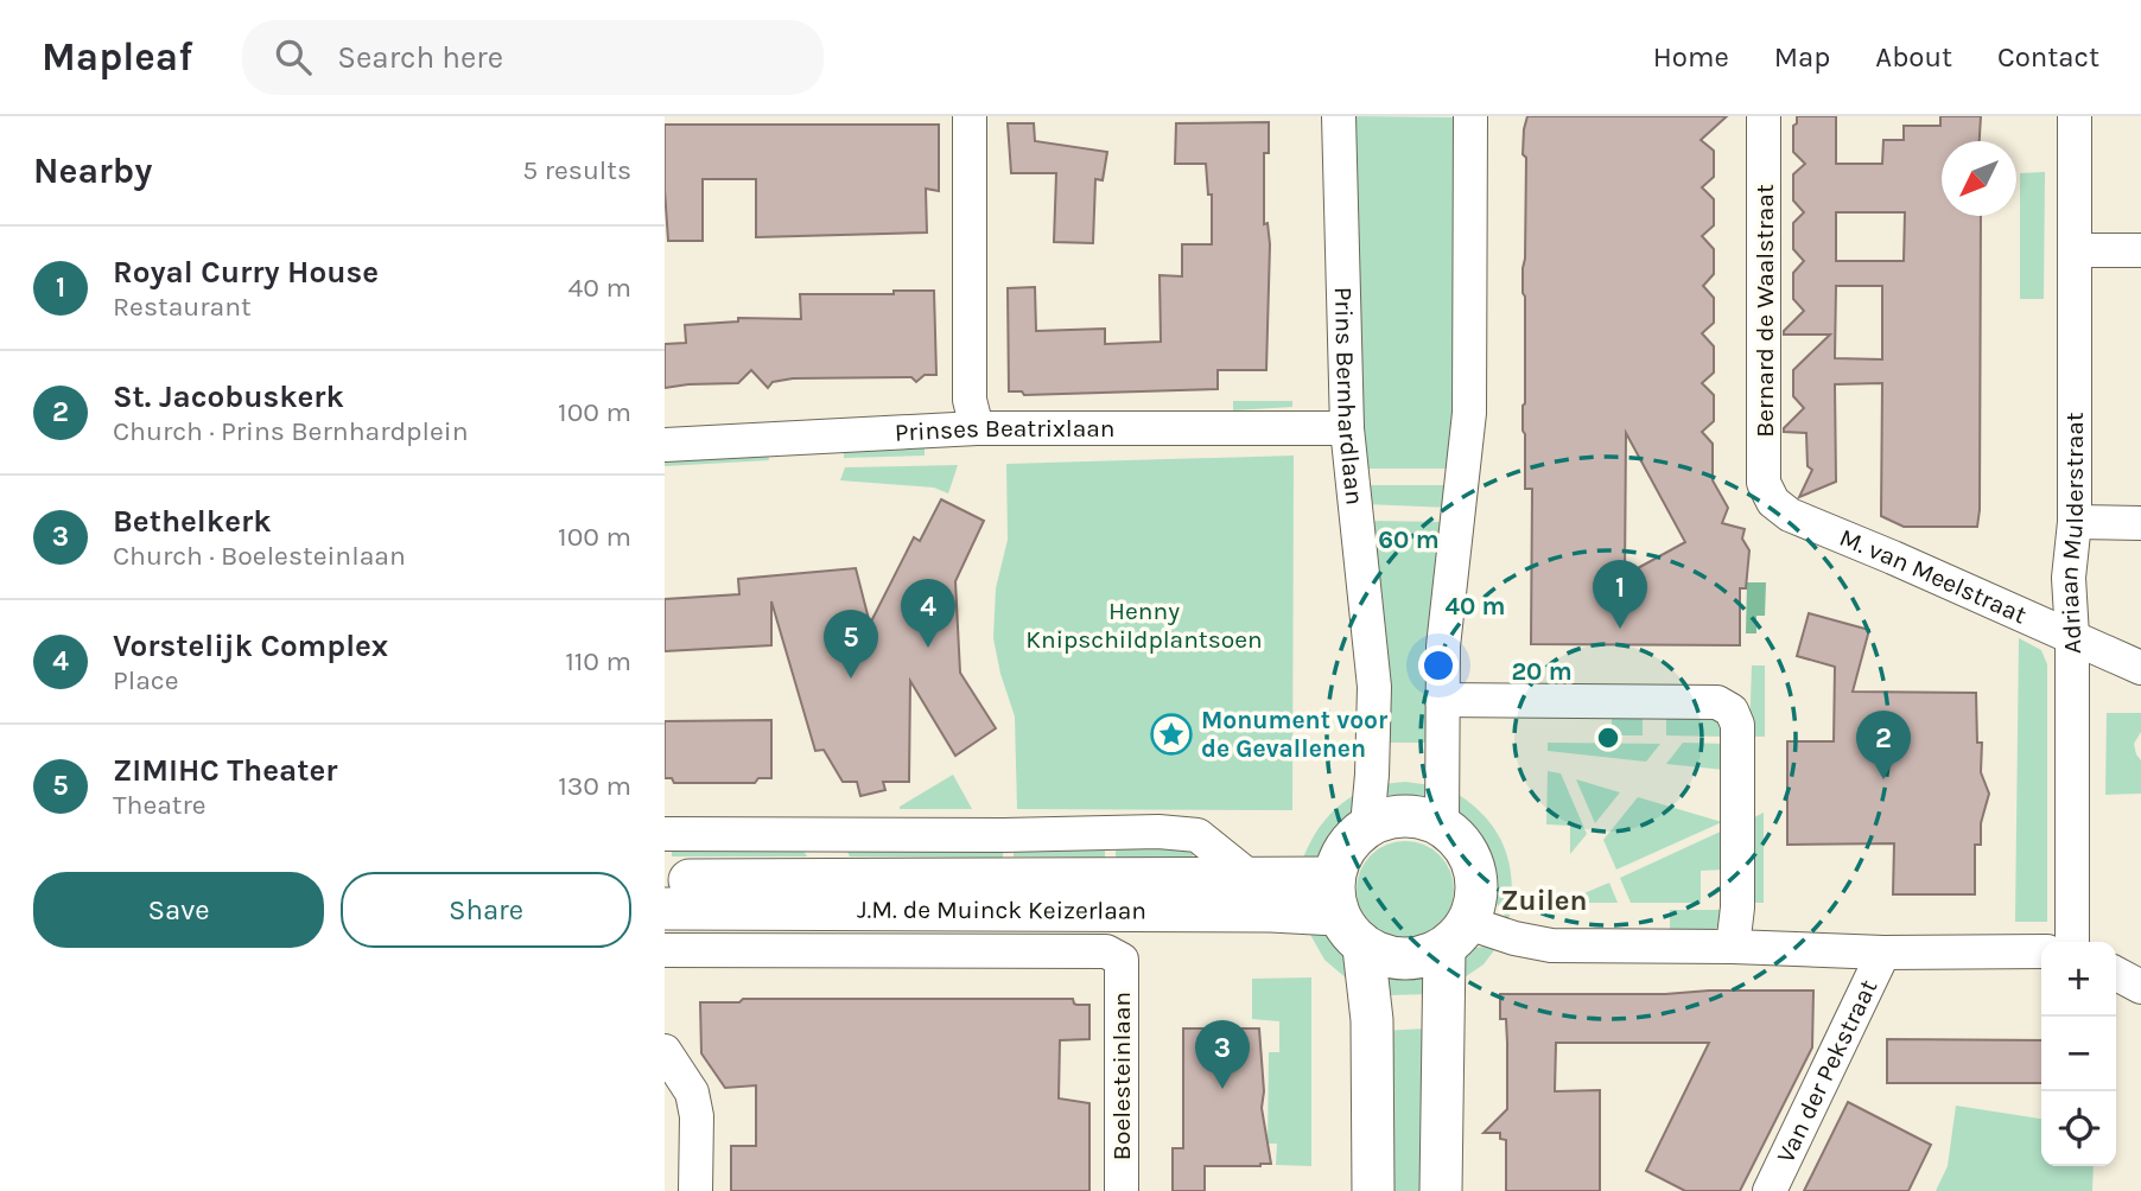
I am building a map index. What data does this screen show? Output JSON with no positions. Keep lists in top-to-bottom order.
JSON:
{
  "streets": {
    "main road": ["J.M. de Muinck Keizerlaan"],
    "street": [
      "Bernard de Waalstraat",
      "Prins Bernhardlaan",
      "Prinses Beatrixlaan",
      "Adriaan Mulderstraat",
      "M. van Meelstraat",
      "Van der Pekstraat",
      "Boelesteinlaan"
    ]
  },
  "crossings": [
    ["Bernard de Waalstraat", "M. van Meelstraat"],
    ["Prins Bernhardlaan", "Prinses Beatrixlaan"],
    ["Prins Bernhardlaan", "J.M. de Muinck Keizerlaan"],
    ["Adriaan Mulderstraat", "M. van Meelstraat"],
    ["J.M. de Muinck Keizerlaan", "Boelesteinlaan"]
  ],
  "districts": ["Zuilen"],
  "parks": ["Henny Knipschildplantsoen"],
  "places": {
    "place": ["Monument voor de Gevallenen"]
  },
  "north": "bottom left",
  "page": {
    "header": "Mapleaf",
    "search": "Search here",
    "nav": [
      "Home",
      "Map",
      "About",
      "Contact"
    ],
    "heading": ["Nearby", "5 results"],
    "list": [
      {
        "mark": "1",
        "name": "Royal Curry House",
        "note": "Restaurant",
        "value": "40 m"
      },
      {
        "mark": "2",
        "name": "St. Jacobuskerk",
        "note": "Church · Prins Bernhardplein",
        "value": "100 m"
      },
      {
        "mark": "3",
        "name": "Bethelkerk",
        "note": "Church · Boelesteinlaan",
        "value": "100 m"
      },
      {
        "mark": "4",
        "name": "Vorstelijk Complex",
        "note": "Place",
        "value": "110 m"
      },
      {
        "mark": "5",
        "name": "ZIMIHC Theater",
        "note": "Theatre",
        "value": "130 m"
      }
    ],
    "pins": [
      "1",
      "4",
      "5",
      "2",
      "3"
    ],
    "buttons": ["Save", "Share"],
    "map_buttons": ["+", "−"]
  },
  "rings": ["60 m", "40 m", "20 m"]
}
